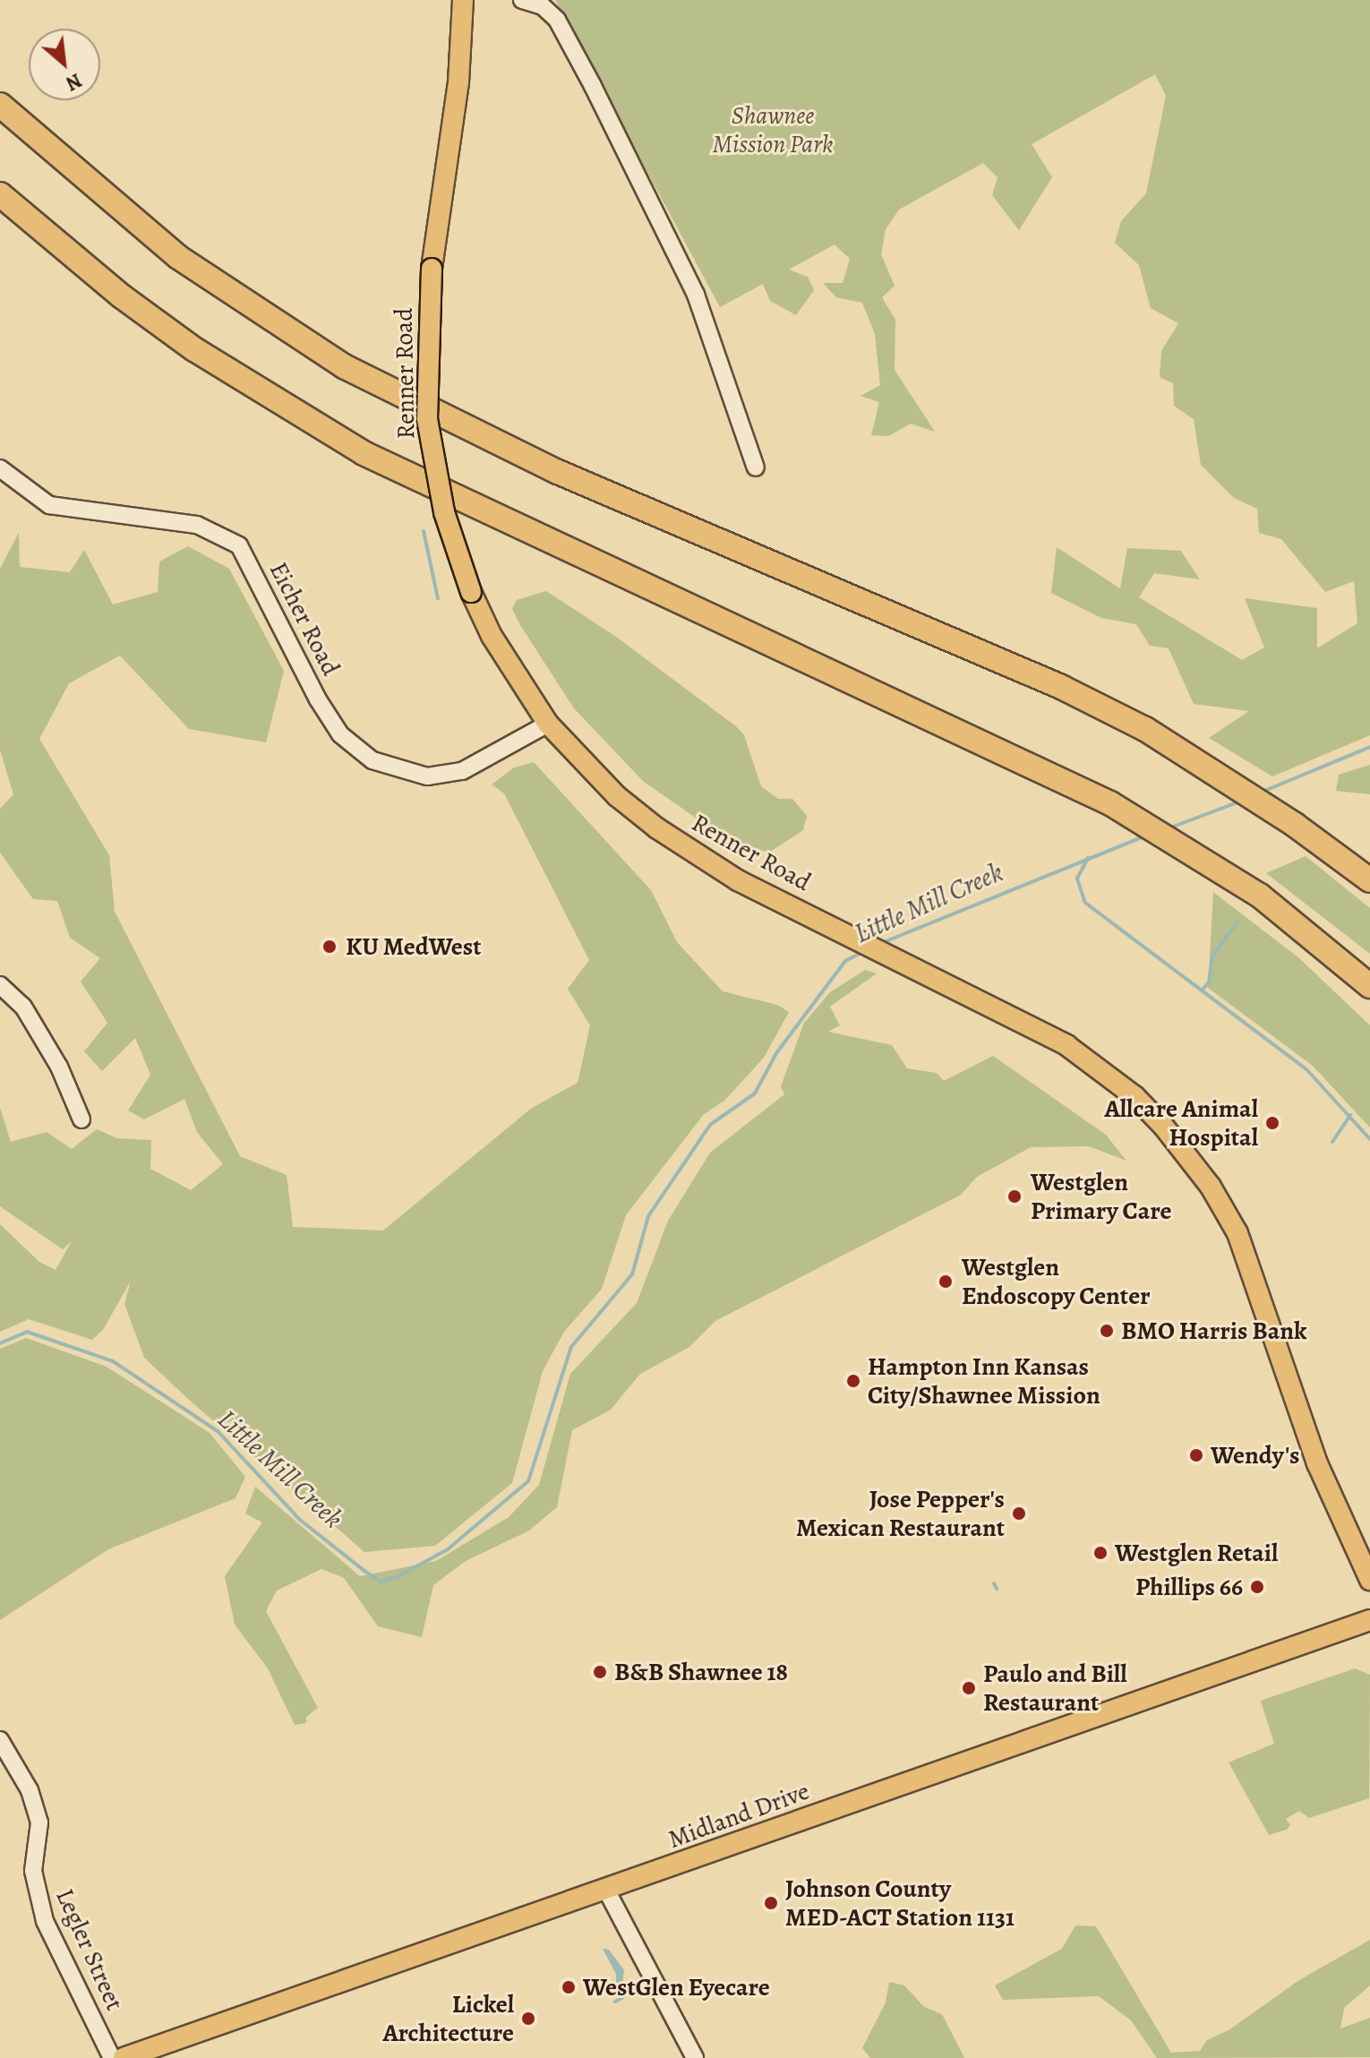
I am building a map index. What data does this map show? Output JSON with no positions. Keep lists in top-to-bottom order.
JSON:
{
  "streets": {
    "main road": ["Renner Road", "Midland Drive"],
    "street": ["Eicher Road", "Legler Street"]
  },
  "crossings": [
    ["Renner Road", "Eicher Road"]
  ],
  "water": ["Little Mill Creek"],
  "parks": ["Shawnee Mission Park"],
  "places": [
    "KU MedWest",
    "Allcare Animal Hospital",
    "Westglen Primary Care",
    "Westglen Endoscopy Center",
    "BMO Harris Bank",
    "Hampton Inn Kansas City/Shawnee Mission",
    "Wendy's",
    "Jose Pepper's Mexican Restaurant",
    "Westglen Retail",
    "Phillips 66",
    "B&B Shawnee 18",
    "Paulo and Bill Restaurant",
    "Johnson County MED-ACT Station 1131",
    "WestGlen Eyecare",
    "Lickel Architecture"
  ],
  "north": "bottom right"
}
